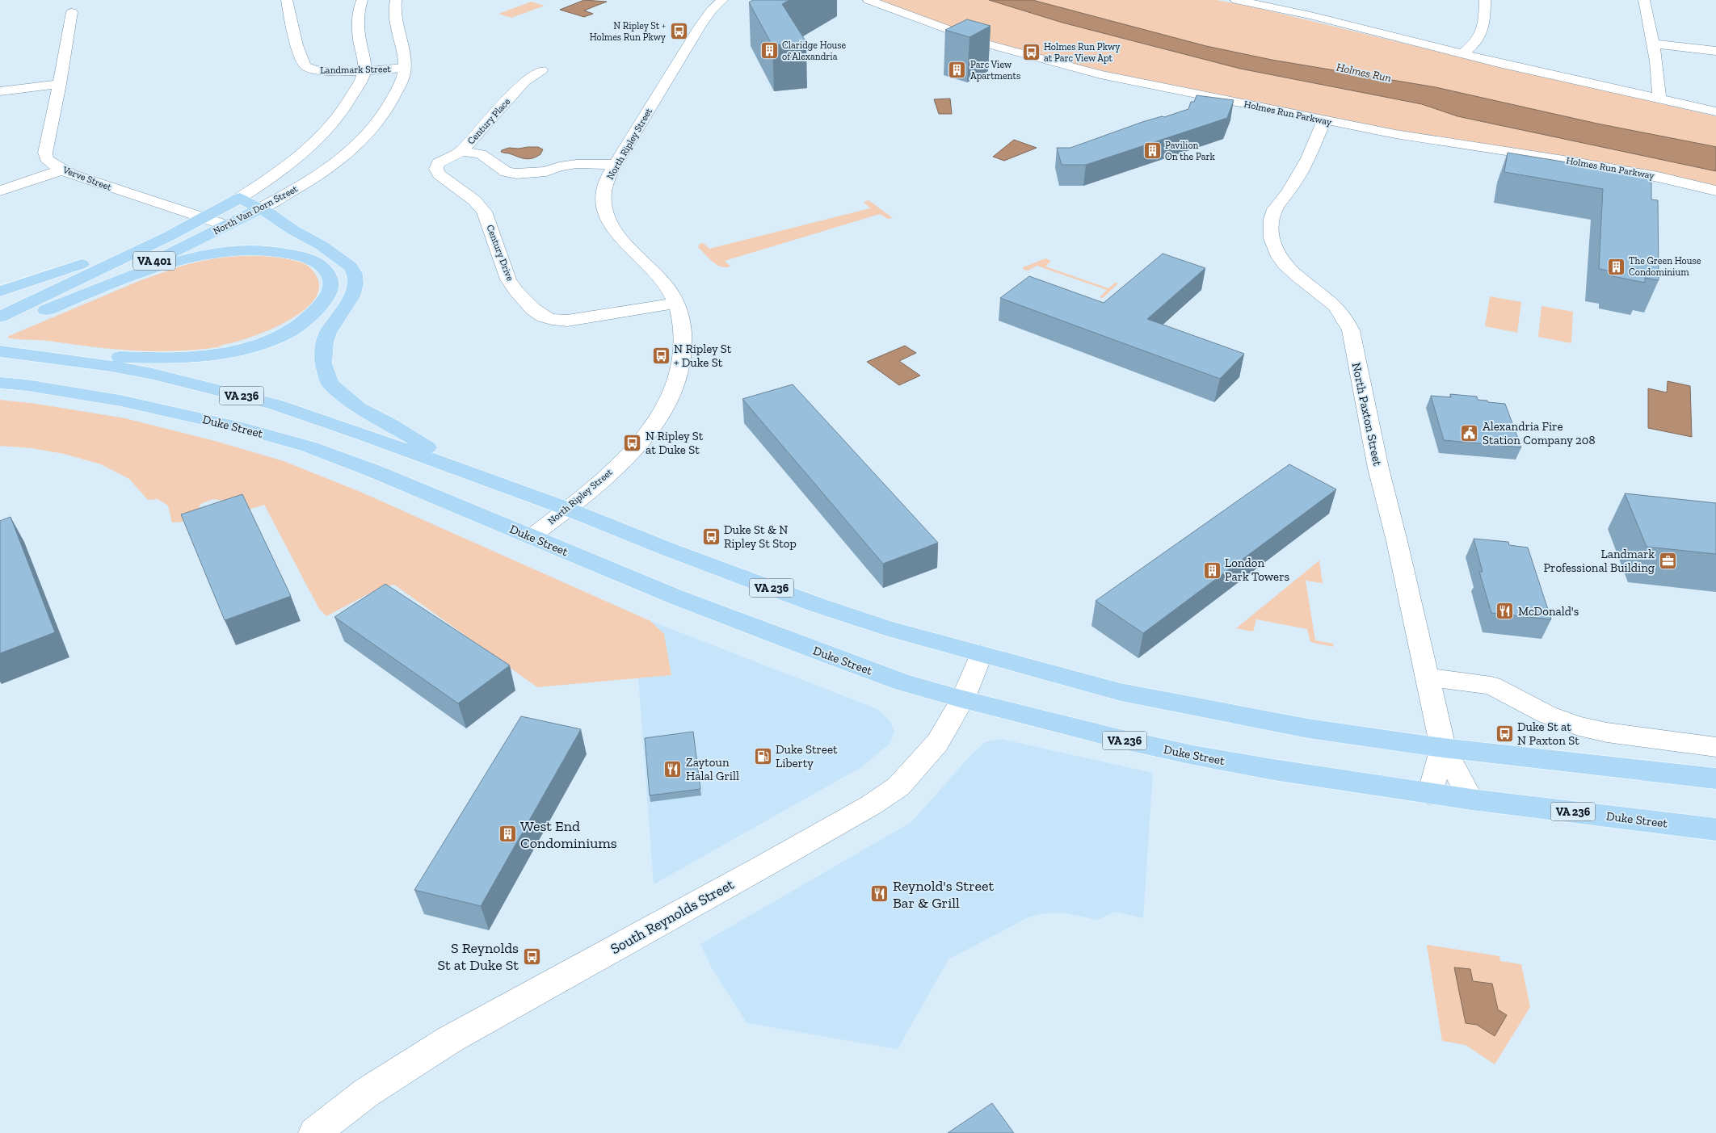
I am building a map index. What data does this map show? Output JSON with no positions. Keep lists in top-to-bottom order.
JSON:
{
  "streets": {
    "main road": [
      "North Van Dorn Street",
      "VA 401",
      "VA 236",
      "Duke Street"
    ],
    "street": [
      "Landmark Street",
      "Holmes Run Parkway",
      "Century Place",
      "North Ripley Street",
      "Verve Street",
      "Century Drive",
      "North Paxton Street",
      "South Reynolds Street"
    ]
  },
  "crossings": [
    ["Landmark Street", "North Van Dorn Street"],
    ["Holmes Run Parkway", "North Paxton Street"],
    ["Century Place", "North Ripley Street"],
    ["Century Place", "Century Drive"],
    ["North Ripley Street", "Century Drive"],
    ["North Ripley Street", "VA 236"],
    ["North Ripley Street", "Duke Street"],
    ["Verve Street", "North Van Dorn Street"],
    ["VA 236", "North Paxton Street"],
    ["VA 236", "South Reynolds Street"],
    ["North Paxton Street", "Duke Street"],
    ["Duke Street", "South Reynolds Street"]
  ],
  "water": ["Holmes Run"],
  "places": {
    "bus stop": [
      "N Ripley St + Holmes Run Pkwy",
      "Holmes Run Pkwy at Parc View Apt",
      "N Ripley St + Duke St",
      "N Ripley St at Duke St",
      "Duke St & N Ripley St Stop",
      "Duke St at N Paxton St",
      "S Reynolds St at Duke St"
    ],
    "building": [
      "Claridge House of Alexandria",
      "Parc View Apartments",
      "Pavilion On the Park",
      "The Green House Condominium",
      "London Park Towers",
      "West End Condominiums"
    ],
    "public building": ["Alexandria Fire Station Company 208"],
    "office": ["Landmark Professional Building"],
    "restaurant": ["McDonald's", "Zaytoun Halal Grill", "Reynold's Street Bar & Grill"],
    "fuel station": ["Duke Street Liberty"]
  }
}
